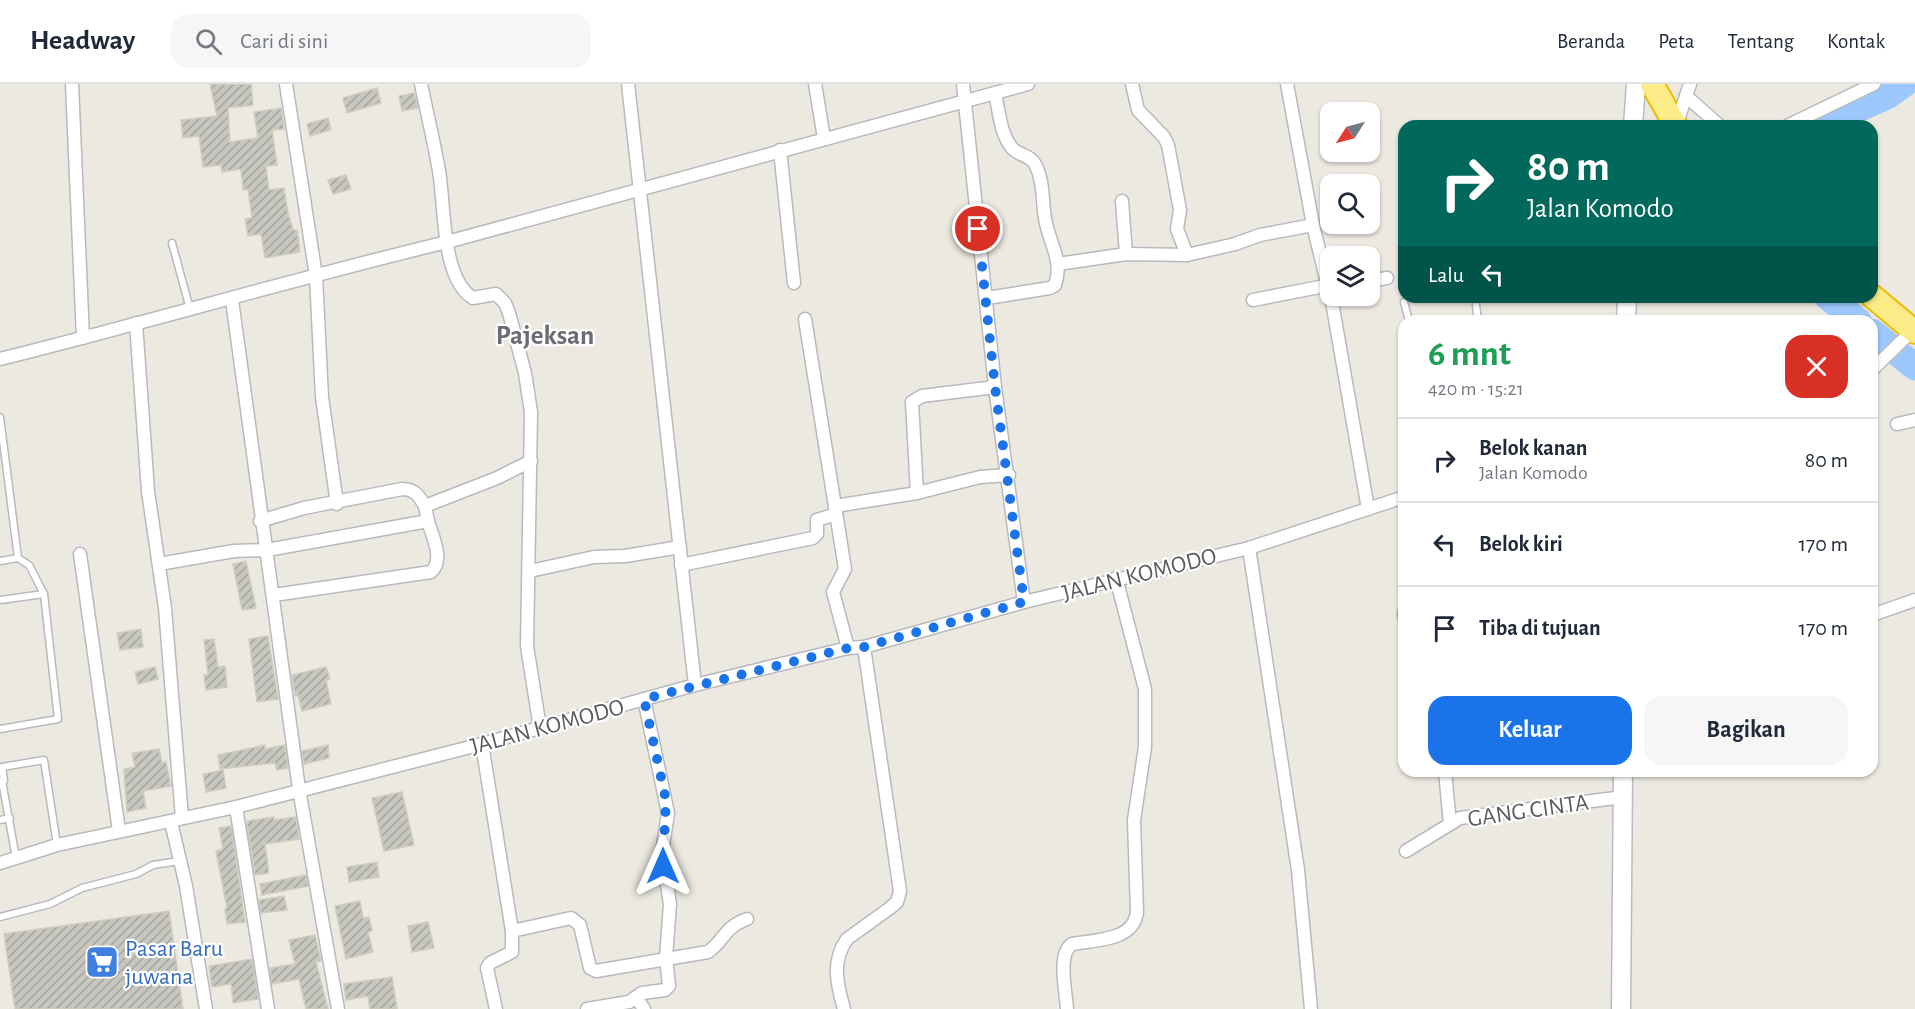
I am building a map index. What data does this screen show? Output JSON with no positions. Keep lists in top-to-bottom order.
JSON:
{
  "streets": {
    "street": ["JALAN KOMODO", "GANG CINTA"]
  },
  "districts": ["Pajeksan"],
  "places": {
    "supermarket": ["Pasar Baru juwana"]
  },
  "north": "bottom left",
  "page": {
    "header": "Headway",
    "search": "Cari di sini",
    "nav": [
      "Beranda",
      "Peta",
      "Tentang",
      "Kontak"
    ],
    "turn": ["80 m", "Jalan Komodo"],
    "then": "Lalu",
    "heading": ["6 mnt", "420 m · 15:21"],
    "list": [
      {
        "name": "Belok kanan",
        "note": "Jalan Komodo",
        "value": "80 m"
      },
      {
        "name": "Belok kiri",
        "value": "170 m"
      },
      {
        "name": "Tiba di tujuan",
        "value": "170 m"
      }
    ],
    "buttons": ["Keluar", "Bagikan"]
  }
}
